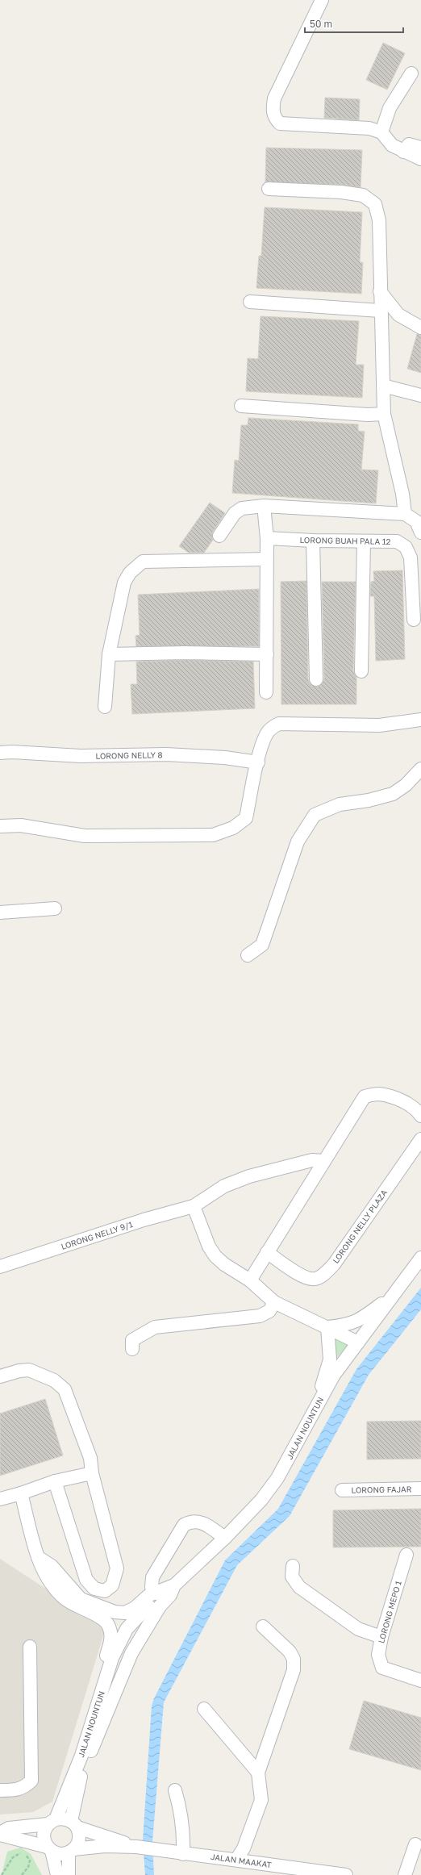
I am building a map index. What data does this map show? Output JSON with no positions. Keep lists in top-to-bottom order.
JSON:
{
  "streets": {
    "street": [
      "LORONG BUAH PALA 12",
      "LORONG NELLY 8",
      "LORONG NELLY PLAZA",
      "LORONG NELLY 9/1",
      "JALAN NOUNTUN",
      "LORONG FAJAR",
      "LORONG MEPO 1",
      "JALAN MAAKAT"
    ]
  },
  "crossings": [
    ["JALAN NOUNTUN", "JALAN MAAKAT"]
  ],
  "scale_bar": "50 m"
}
